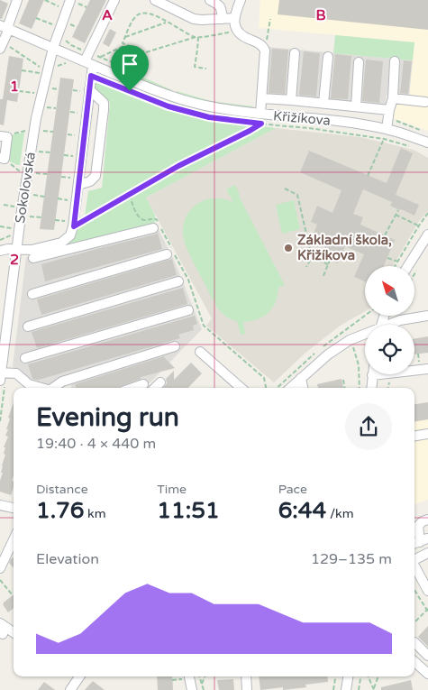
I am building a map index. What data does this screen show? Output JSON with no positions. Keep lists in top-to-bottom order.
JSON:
{
  "streets": {
    "street": ["Křižíkova", "Sokolovská"]
  },
  "crossings": [
    ["Křižíkova", "Sokolovská"]
  ],
  "places": ["Základní škola, Křižíkova"],
  "north": "top left",
  "page": {
    "heading": ["Evening run", "19:40 · 4 × 440 m"],
    "stats": [
      ["Distance", "1.76 km"],
      ["Time", "11:51"],
      ["Pace", "6:44 /km"]
    ],
    "chart": ["Elevation", "129–135 m"]
  },
  "grid": {
    "columns": ["A", "B"],
    "rows": ["1", "2"]
  }
}
